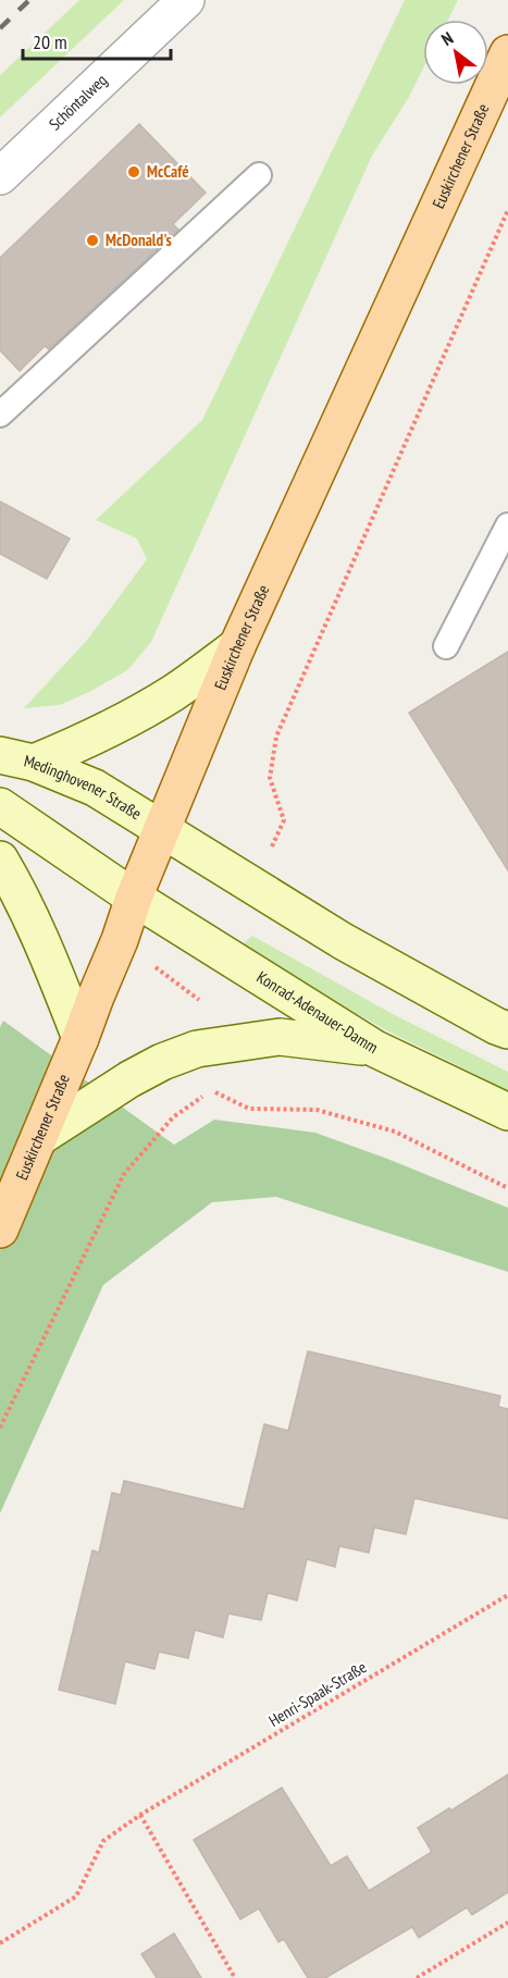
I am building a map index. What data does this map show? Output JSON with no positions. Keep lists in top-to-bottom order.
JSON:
{
  "streets": {
    "main road": ["Euskirchener Straße", "Medinghovener Straße", "Konrad-Adenauer-Damm"],
    "street": ["Schöntalweg"],
    "path": ["Henri-Spaak-Straße"]
  },
  "crossings": [
    ["Euskirchener Straße", "Medinghovener Straße"],
    ["Euskirchener Straße", "Konrad-Adenauer-Damm"]
  ],
  "places": ["McCafé", "McDonald's"],
  "scale_bar": "20 m",
  "north": "top left"
}
